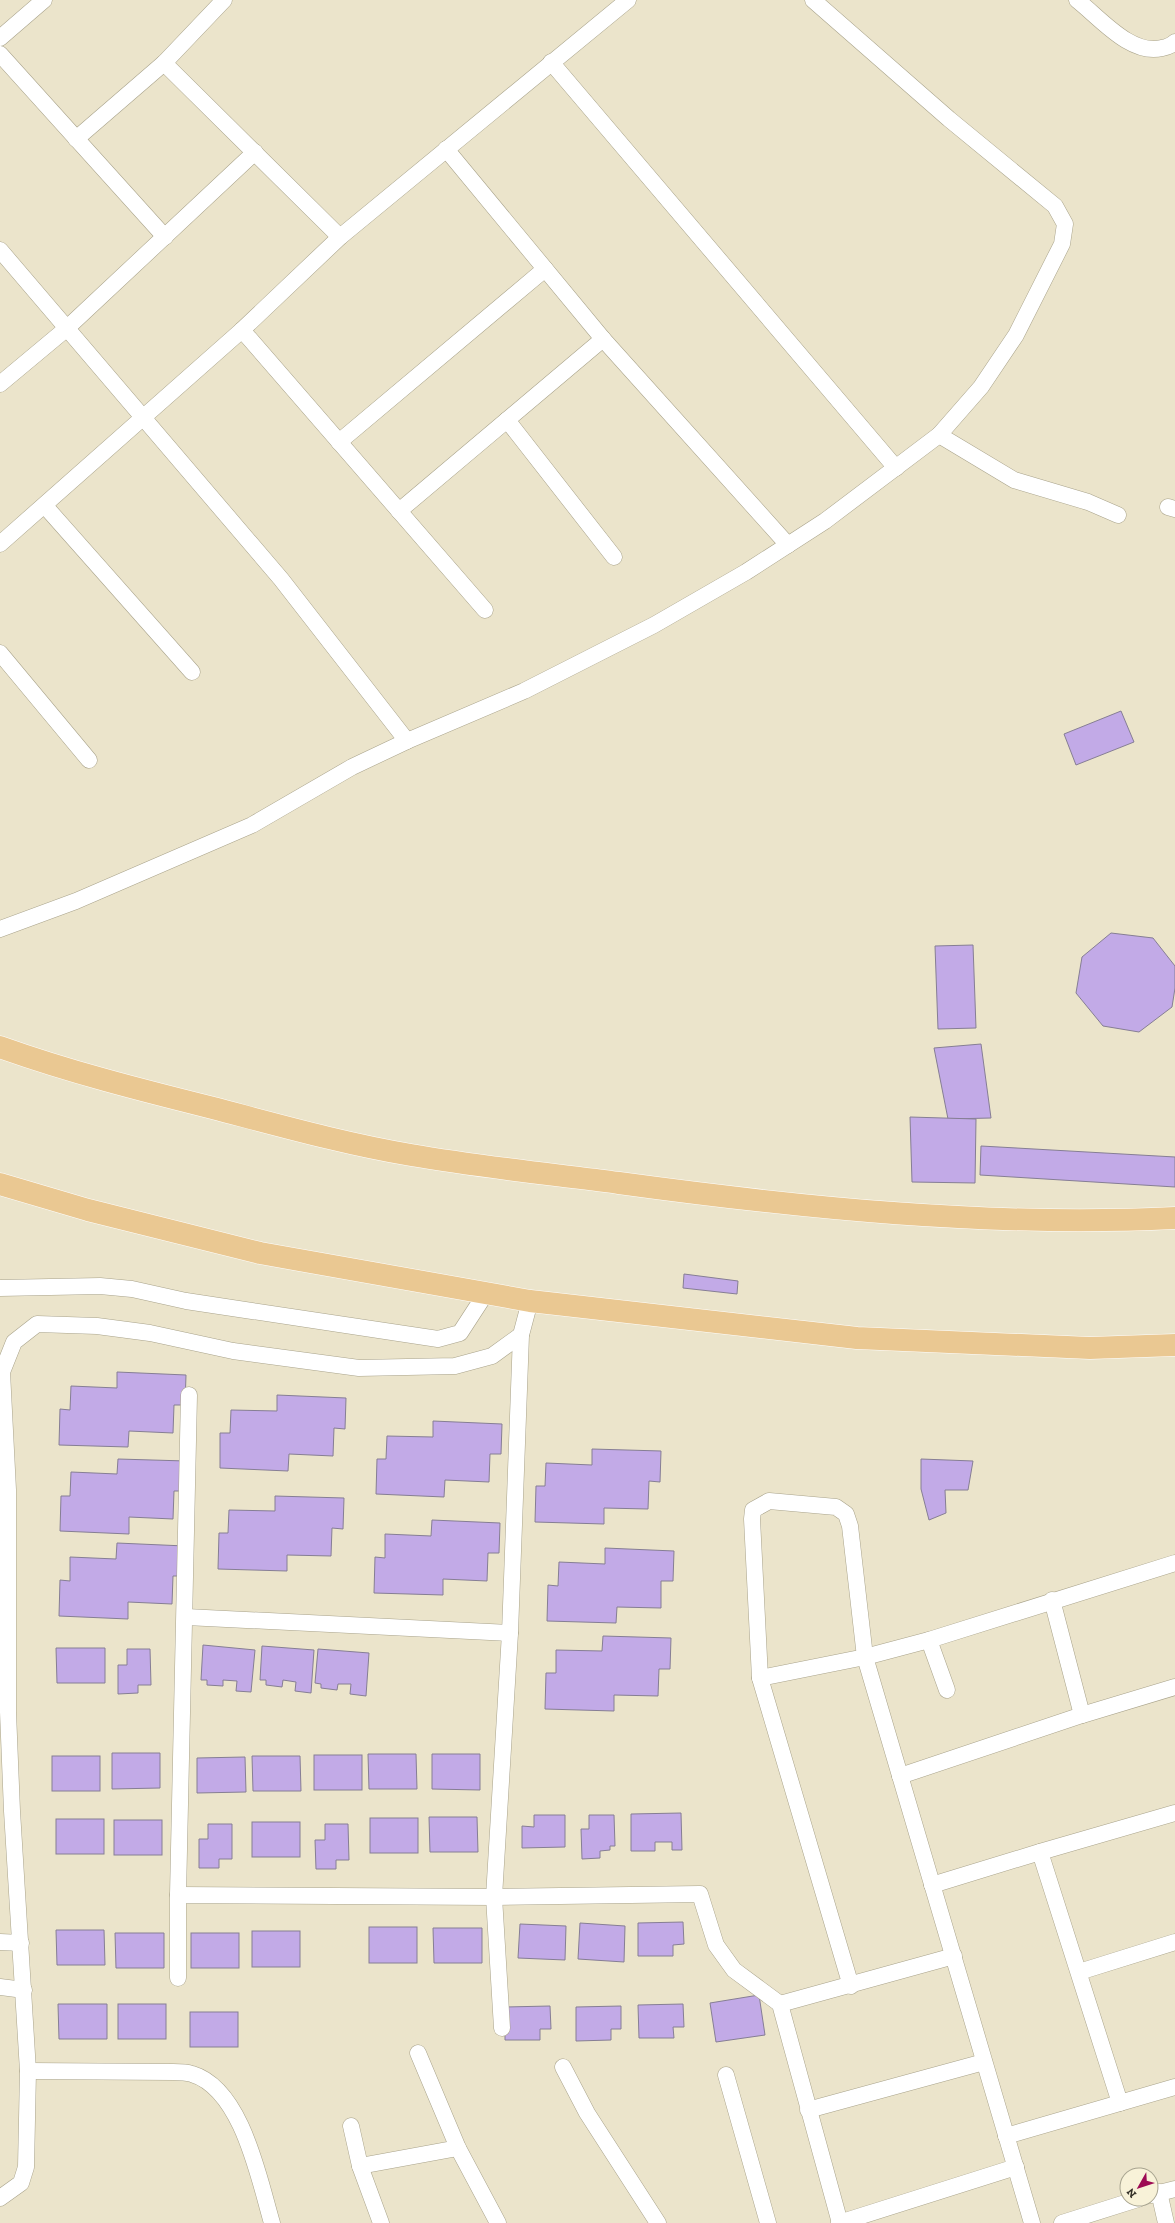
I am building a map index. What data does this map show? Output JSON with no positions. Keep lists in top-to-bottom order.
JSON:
{
  "north": "bottom left"
}
